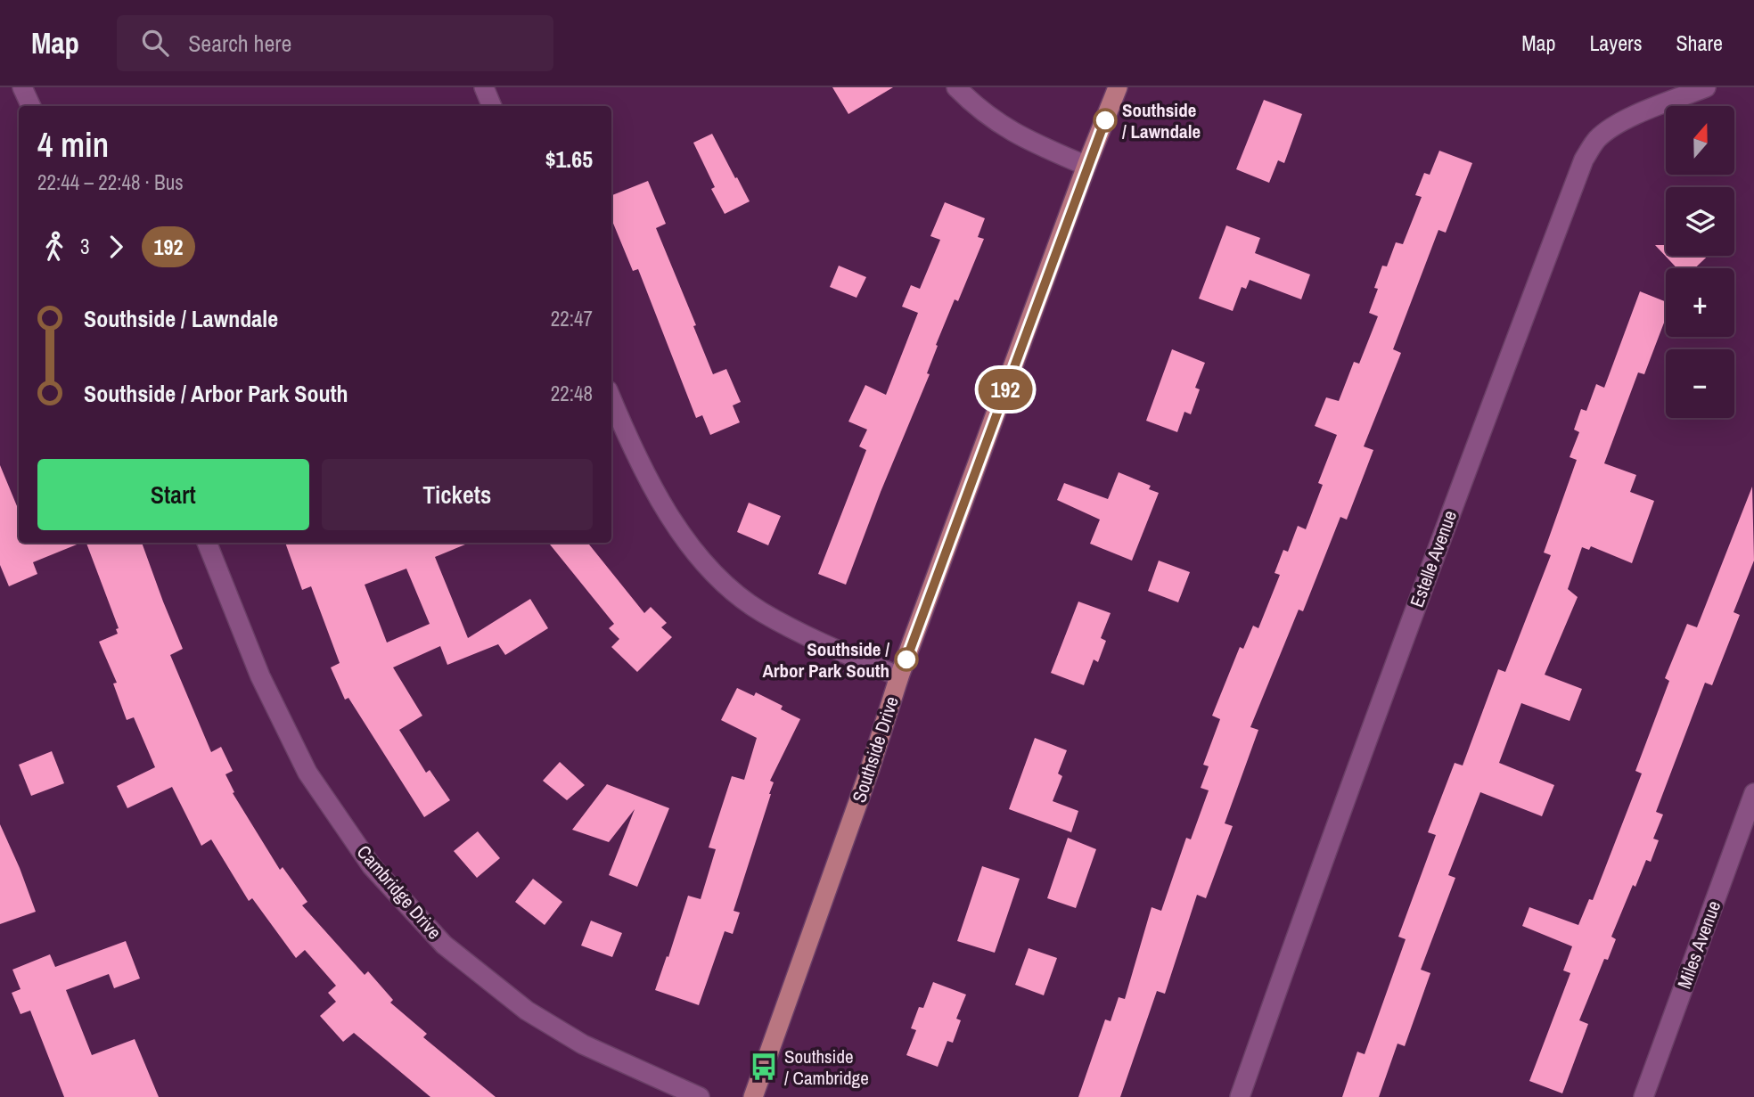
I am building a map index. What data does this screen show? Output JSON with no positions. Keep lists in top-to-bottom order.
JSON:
{
  "streets": {
    "main road": ["Southside Drive"],
    "street": ["Estelle Avenue", "Cambridge Drive", "Miles Avenue"]
  },
  "places": {
    "other": ["Southside / Lawndale", "Southside / Arbor Park South"],
    "bus stop": ["Southside / Cambridge"]
  },
  "lines": ["bus line 192"],
  "north": "top",
  "page": {
    "header": "Map",
    "search": "Search here",
    "nav": ["Map", "Layers", "Share"],
    "on_map": "192",
    "map_buttons": ["+", "−"],
    "heading": ["4 min", "22:44 – 22:48 · Bus", "$1.65"],
    "legs": ["3", "192"],
    "list": [
      {
        "name": "Southside / Lawndale",
        "value": "22:47"
      },
      {
        "name": "Southside / Arbor Park South",
        "value": "22:48"
      }
    ],
    "buttons": ["Start", "Tickets"]
  }
}
